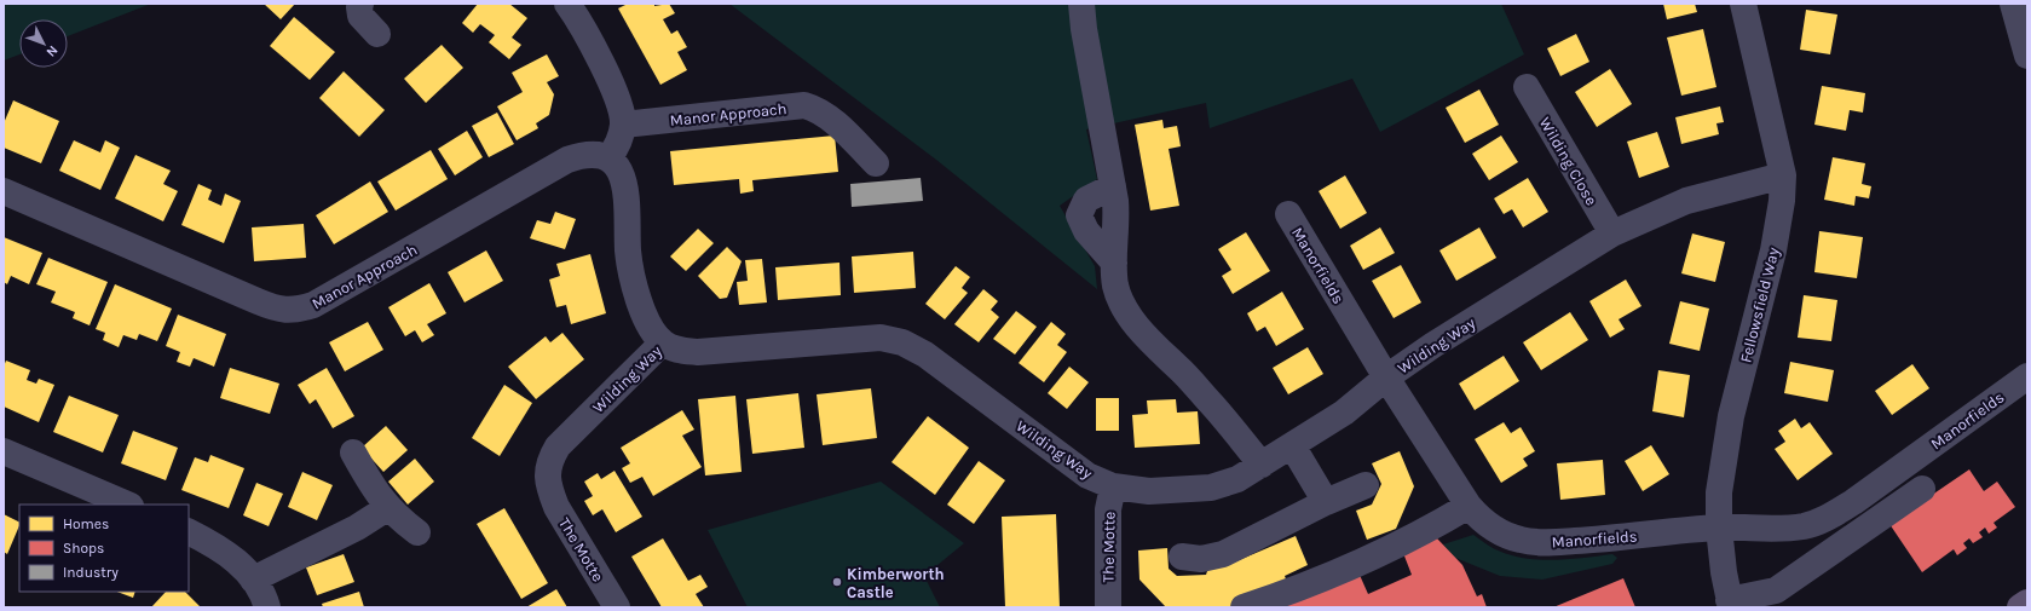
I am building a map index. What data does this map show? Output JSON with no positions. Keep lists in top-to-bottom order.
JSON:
{
  "streets": {
    "street": [
      "Manor Approach",
      "Wilding Close",
      "Manorfields",
      "Fellowsfield Way",
      "Wilding Way",
      "The Motte"
    ]
  },
  "crossings": [
    ["Wilding Close", "Wilding Way"],
    ["Manorfields", "Fellowsfield Way"],
    ["Manorfields", "Wilding Way"],
    ["Fellowsfield Way", "Wilding Way"],
    ["Wilding Way", "The Motte"]
  ],
  "places": ["Kimberworth Castle"],
  "legend": ["Homes", "Shops", "Industry"],
  "north": "bottom right"
}
